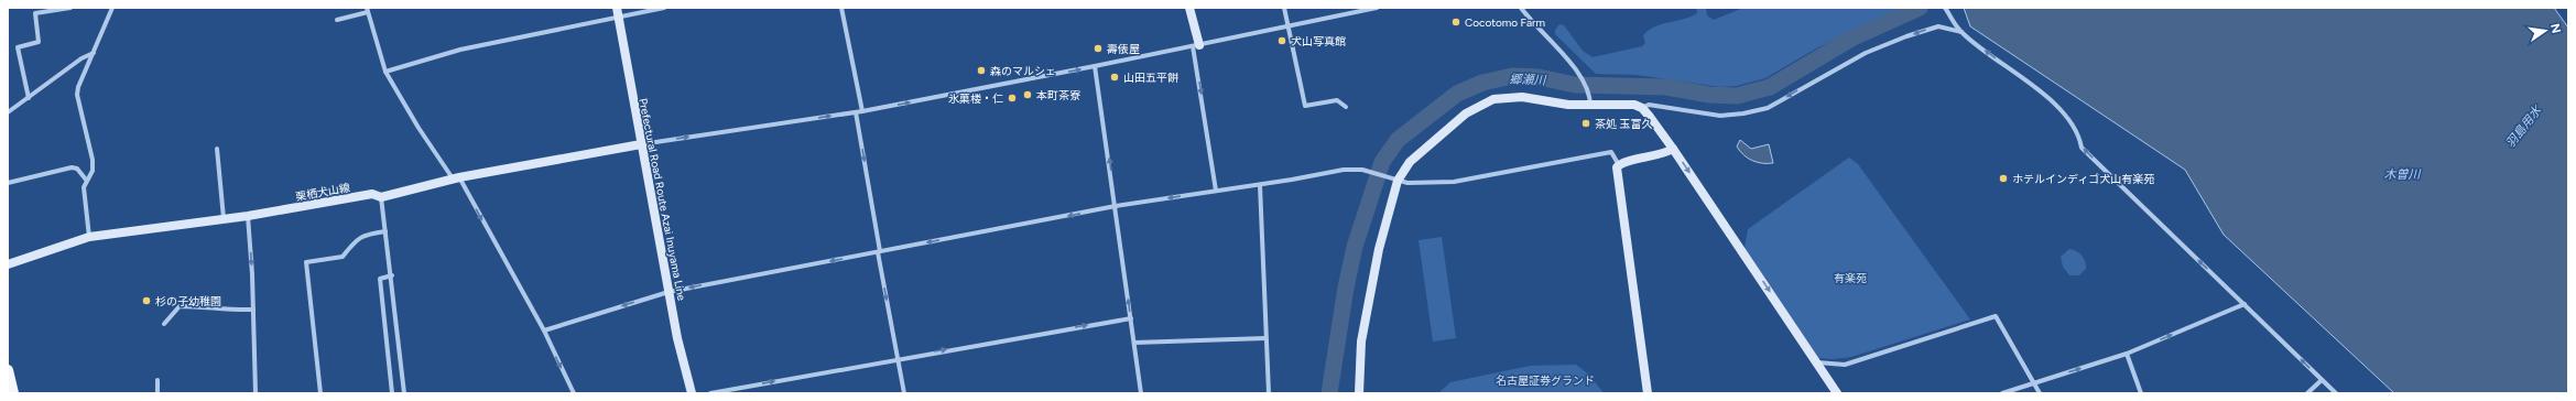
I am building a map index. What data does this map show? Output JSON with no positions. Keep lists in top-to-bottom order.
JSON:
{
  "streets": {
    "street": ["栗栖犬山線", "Prefectural Road Route Azai Inuyama Line"]
  },
  "crossings": [
    ["栗栖犬山線", "Prefectural Road Route Azai Inuyama Line"]
  ],
  "water": ["郷瀬川", "羽島用水", "木曽川"],
  "parks": ["有楽苑", "名古屋証券グランド"],
  "places": [
    "Cocotomo Farm",
    "犬山写真館",
    "壽俵屋",
    "森のマルシェ",
    "山田五平餅",
    "本町茶寮",
    "氷菓楼・仁",
    "茶処 玉富久",
    "ホテルインディゴ犬山有楽苑",
    "杉の子幼稚園"
  ],
  "north": "right"
}
